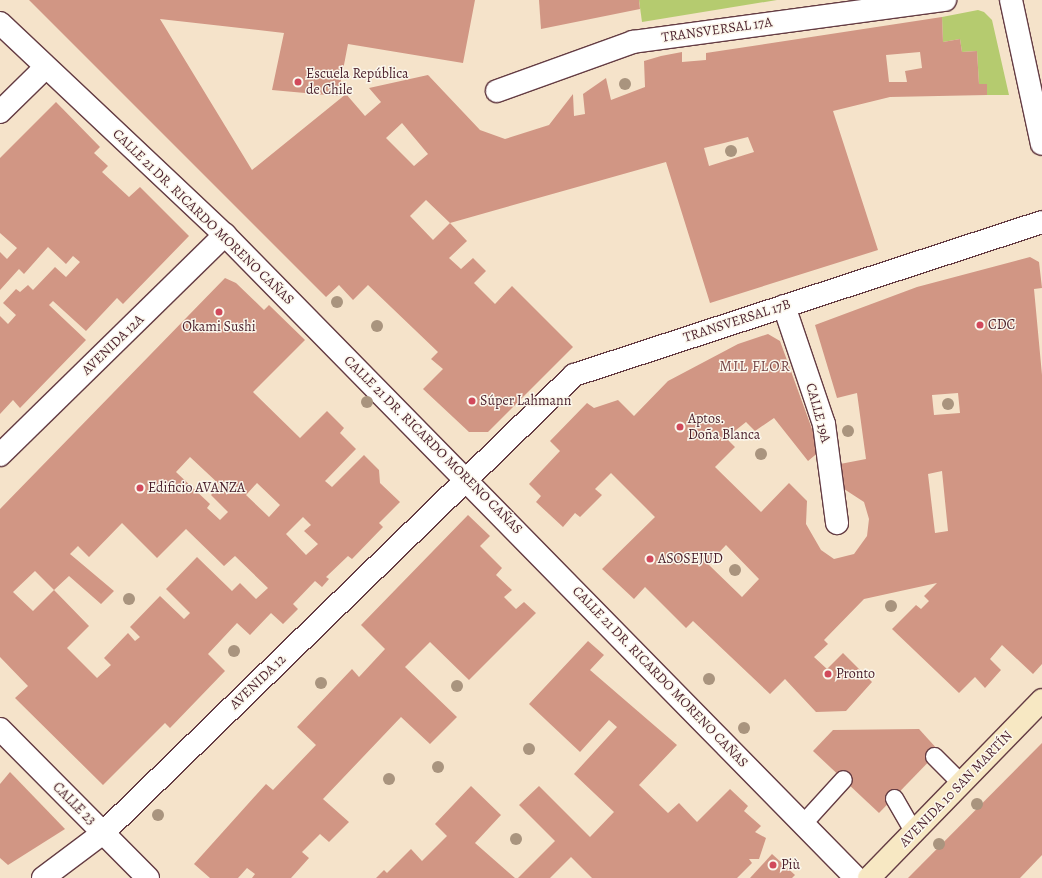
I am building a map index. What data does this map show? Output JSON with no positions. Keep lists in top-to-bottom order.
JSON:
{
  "streets": {
    "street": [
      "TRANSVERSAL 17A",
      "CALLE 21 DR. RICARDO MORENO CAÑAS",
      "TRANSVERSAL 17B",
      "AVENIDA 12A",
      "CALLE 19A",
      "AVENIDA 12",
      "AVENIDA 10 SAN MARTÍN",
      "CALLE 23"
    ]
  },
  "crossings": [
    ["CALLE 21 DR. RICARDO MORENO CAÑAS", "TRANSVERSAL 17B"],
    ["CALLE 21 DR. RICARDO MORENO CAÑAS", "AVENIDA 12A"],
    ["CALLE 21 DR. RICARDO MORENO CAÑAS", "AVENIDA 12"],
    ["TRANSVERSAL 17B", "CALLE 19A"],
    ["TRANSVERSAL 17B", "AVENIDA 12"],
    ["AVENIDA 12", "CALLE 23"]
  ],
  "districts": ["MIL FLOR"],
  "places": [
    "Escuela República de Chile",
    "Okami Sushi",
    "CDC",
    "Súper Lahmann",
    "Aptos. Doña Blanca",
    "Edificio AVANZA",
    "ASOSEJUD",
    "Pronto",
    "Più"
  ]
}
